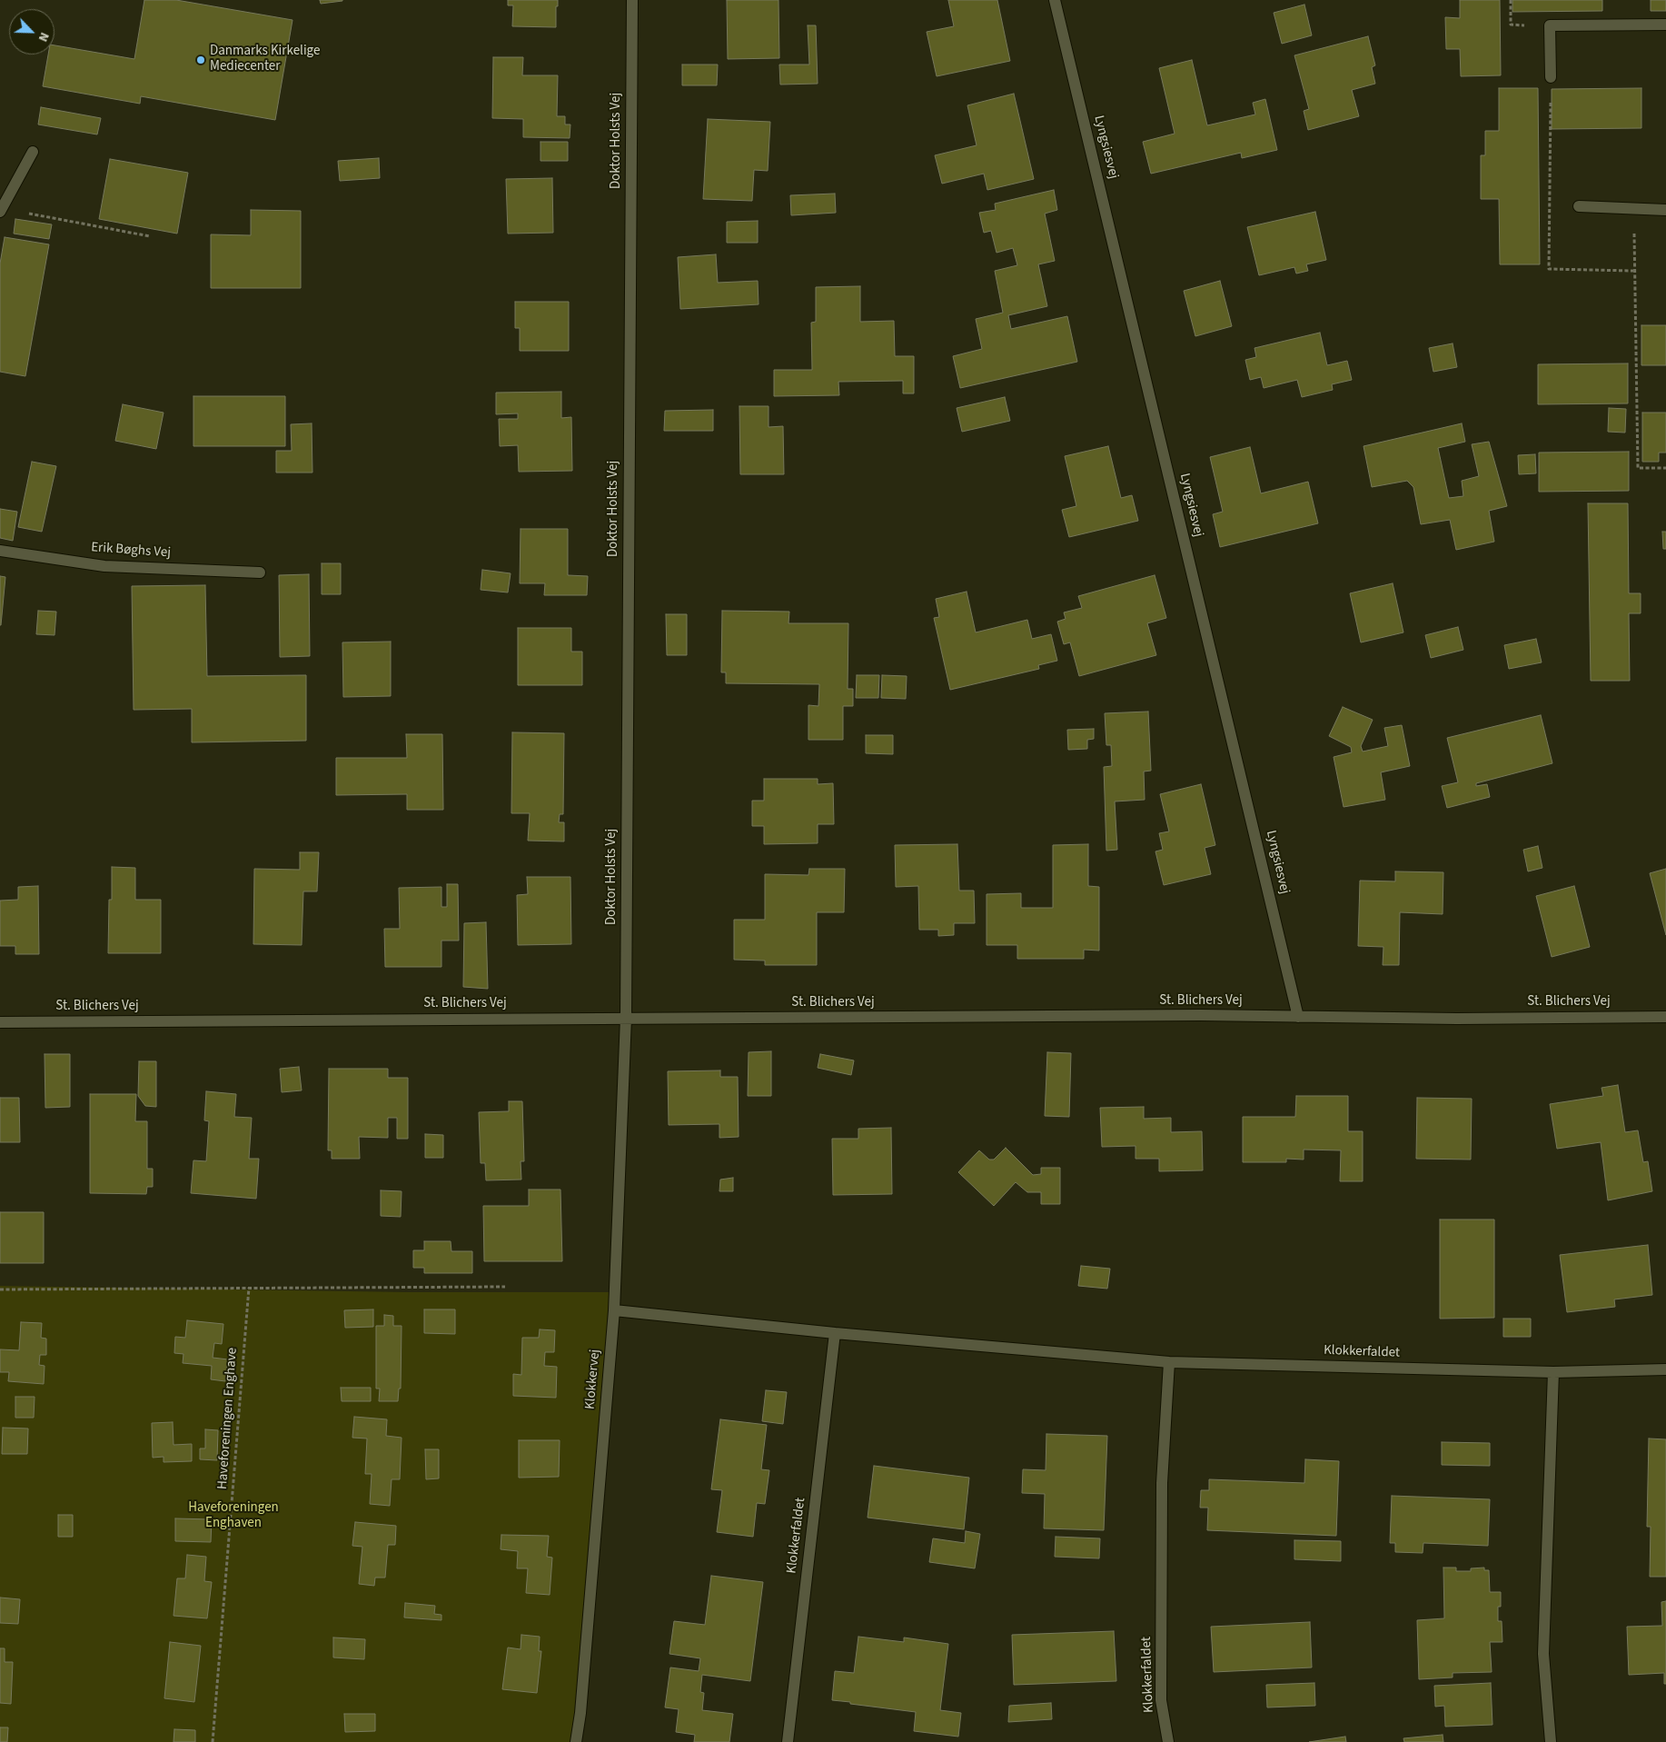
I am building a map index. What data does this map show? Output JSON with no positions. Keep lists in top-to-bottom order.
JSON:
{
  "streets": {
    "street": [
      "Doktor Holsts Vej",
      "Lyngsiesvej",
      "Erik Bøghs Vej",
      "St. Blichers Vej",
      "Klokkerfaldet",
      "Klokkervej"
    ],
    "path": ["Haveforeningen Enghave"]
  },
  "crossings": [
    ["Doktor Holsts Vej", "St. Blichers Vej"],
    ["Doktor Holsts Vej", "Klokkervej"],
    ["Lyngsiesvej", "St. Blichers Vej"],
    ["St. Blichers Vej", "Klokkervej"],
    ["Klokkerfaldet", "Klokkervej"]
  ],
  "parks": ["Haveforeningen Enghaven"],
  "places": ["Danmarks Kirkelige Mediecenter"],
  "north": "bottom right"
}
